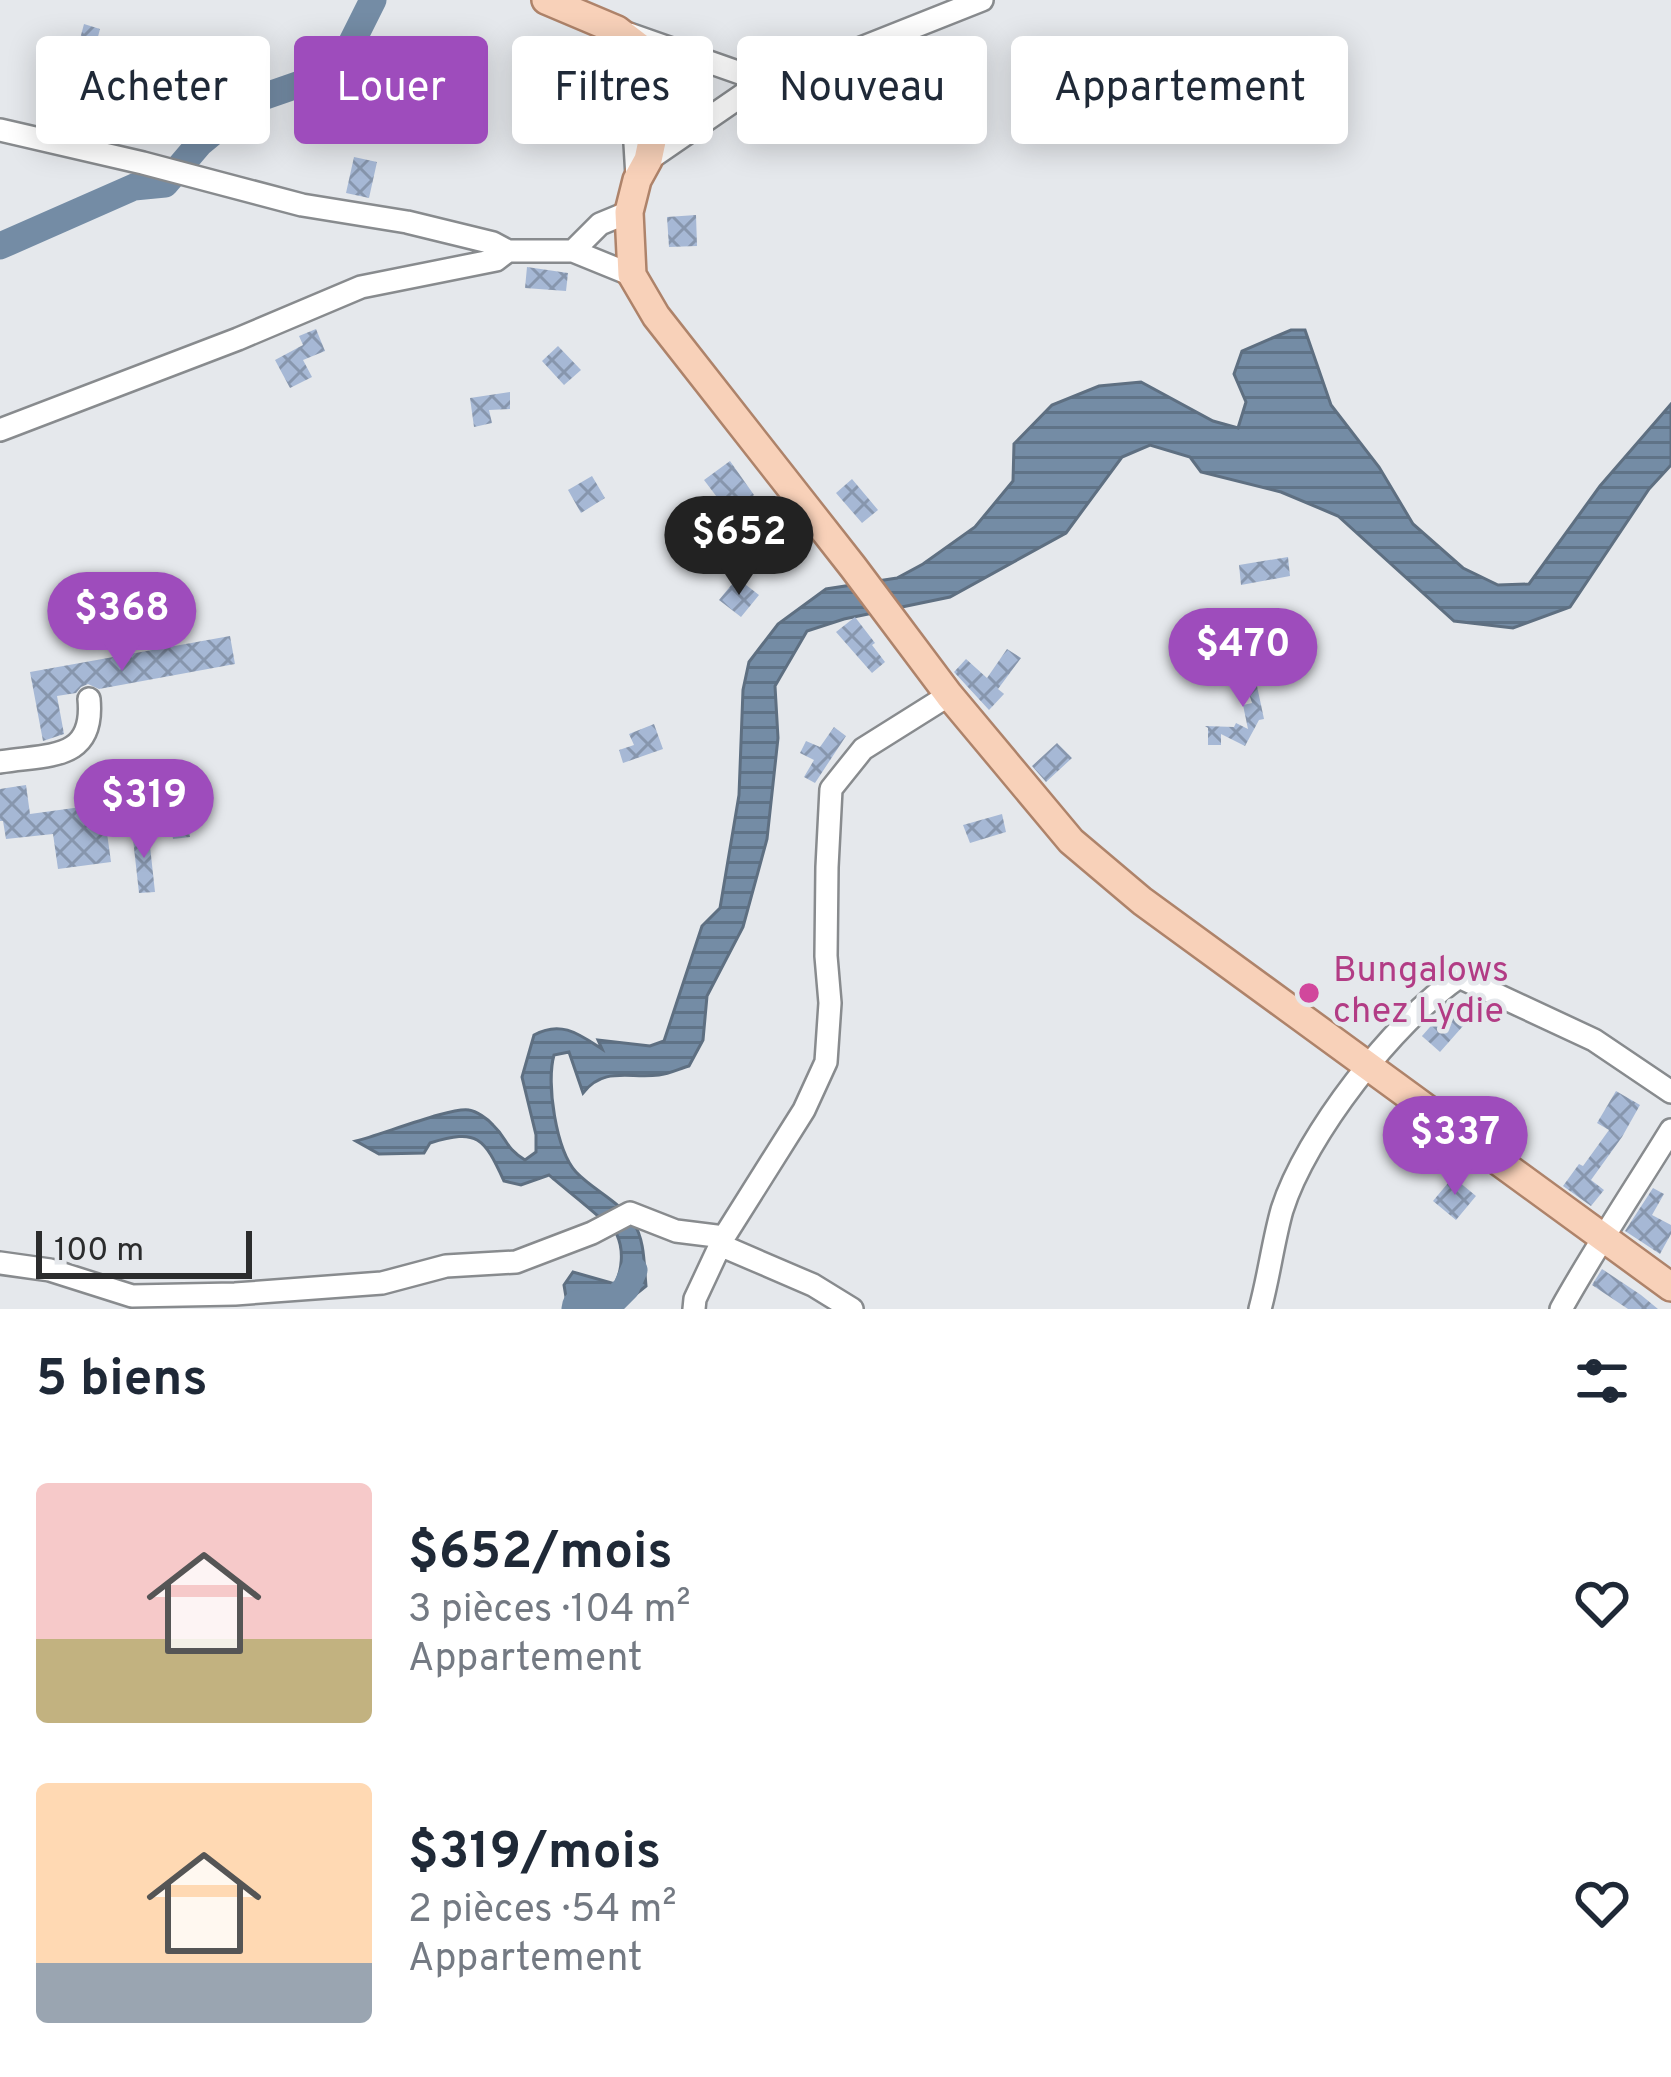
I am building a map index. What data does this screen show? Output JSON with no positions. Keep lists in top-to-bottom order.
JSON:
{
  "places": ["Bungalows chez Lydie"],
  "scale_bar": "100 m",
  "page": {
    "chip": [
      "Acheter",
      "Louer",
      "Filtres",
      "Nouveau",
      "Appartement"
    ],
    "price": [
      "$652",
      "$368",
      "$470",
      "$319",
      "$337"
    ],
    "scale": "100 m",
    "heading": "5 biens",
    "list": [
      {
        "name": "$652/mois",
        "note": "3 pièces · 104 m² · Appartement"
      },
      {
        "name": "$319/mois",
        "note": "2 pièces · 54 m² · Appartement"
      }
    ]
  }
}
